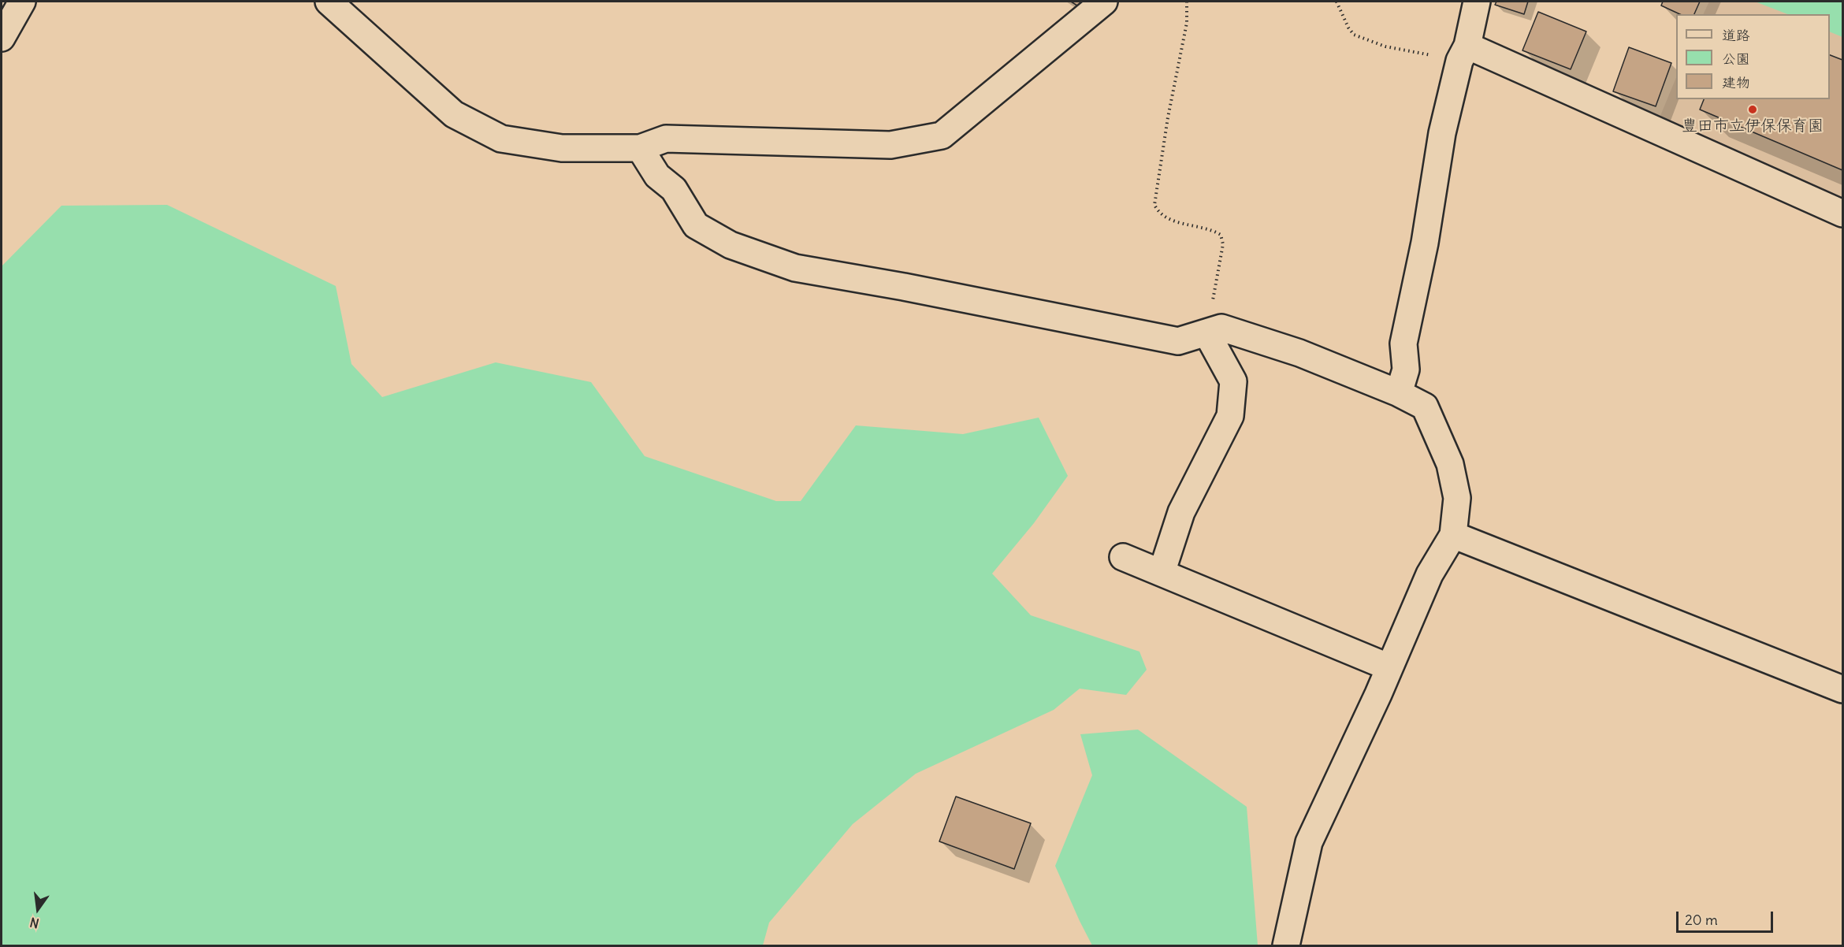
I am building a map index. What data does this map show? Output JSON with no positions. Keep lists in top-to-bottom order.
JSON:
{
  "places": ["豊田市立伊保保育園"],
  "legend": ["道路", "公園", "建物"],
  "scale_bar": "20 m",
  "north": "bottom"
}
